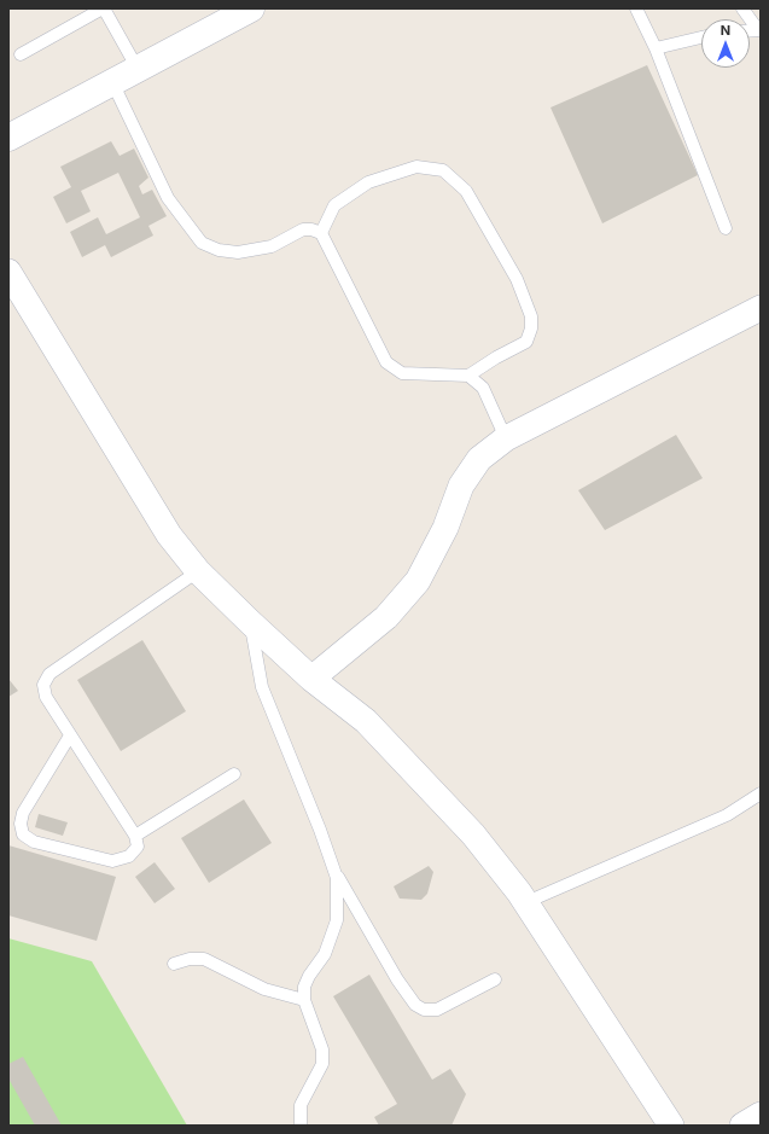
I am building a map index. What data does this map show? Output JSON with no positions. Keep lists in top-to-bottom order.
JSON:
{
  "north": "top"
}
